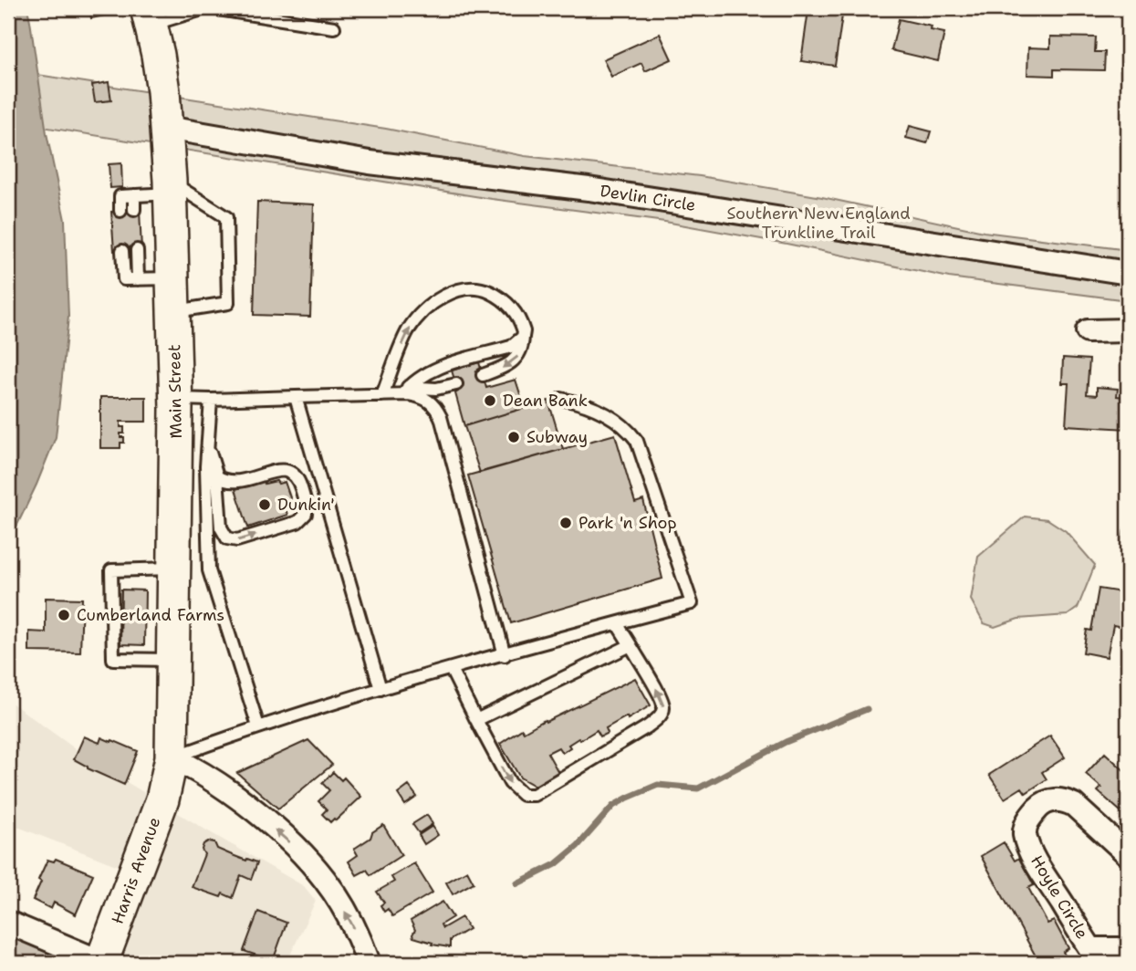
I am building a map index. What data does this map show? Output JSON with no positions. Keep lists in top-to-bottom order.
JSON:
{
  "streets": {
    "main road": ["Main Street", "Harris Avenue"],
    "street": ["Devlin Circle", "Hoyle Circle"]
  },
  "crossings": [
    ["Devlin Circle", "Main Street"],
    ["Main Street", "Harris Avenue"]
  ],
  "parks": ["Southern New England Trunkline Trail"],
  "places": [
    "Dean Bank",
    "Subway",
    "Dunkin'",
    "Park 'n Shop",
    "Cumberland Farms"
  ]
}
